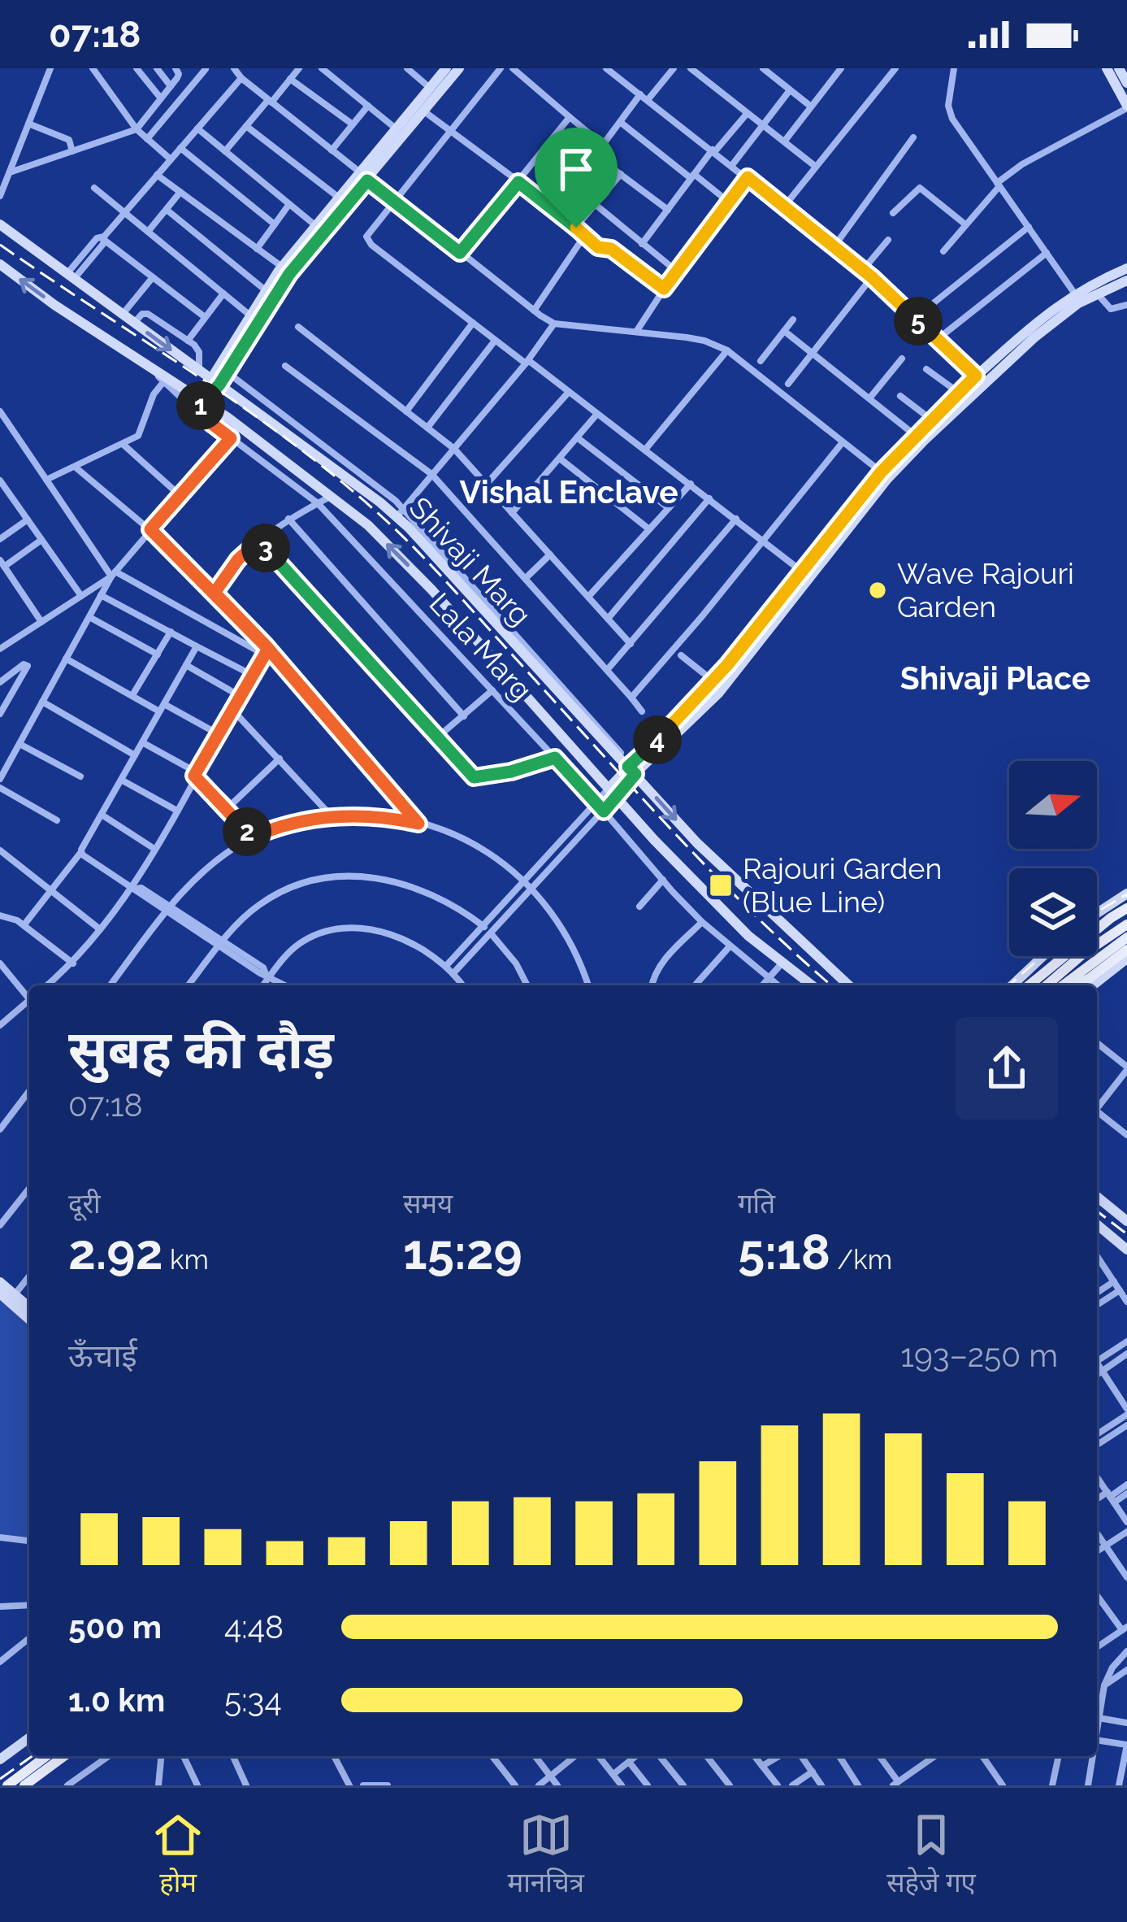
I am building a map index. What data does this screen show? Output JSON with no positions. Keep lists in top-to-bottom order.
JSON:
{
  "streets": {
    "main road": ["Shivaji Marg"],
    "street": ["Lala Marg"]
  },
  "crossings": [
    ["Shivaji Marg", "Lala Marg"]
  ],
  "districts": ["Vishal Enclave", "Shivaji Place"],
  "places": {
    "other": ["Wave Rajouri Garden"],
    "transit": ["Rajouri Garden (Blue Line)"]
  },
  "north": "right",
  "page": {
    "status": "07:18",
    "pins": [
      "5",
      "1",
      "3",
      "4",
      "2"
    ],
    "heading": ["सुबह की दौड़", "07:18"],
    "stats": [
      ["दूरी", "2.92 km"],
      ["समय", "15:29"],
      ["गति", "5:18 /km"]
    ],
    "chart": ["ऊँचाई", "193–250 m"],
    "list": [
      {
        "name": "500 m",
        "note": "4:48"
      },
      {
        "name": "1.0 km",
        "note": "5:34"
      }
    ],
    "tabs": ["होम", "मानचित्र", "सहेजे गए"]
  }
}
